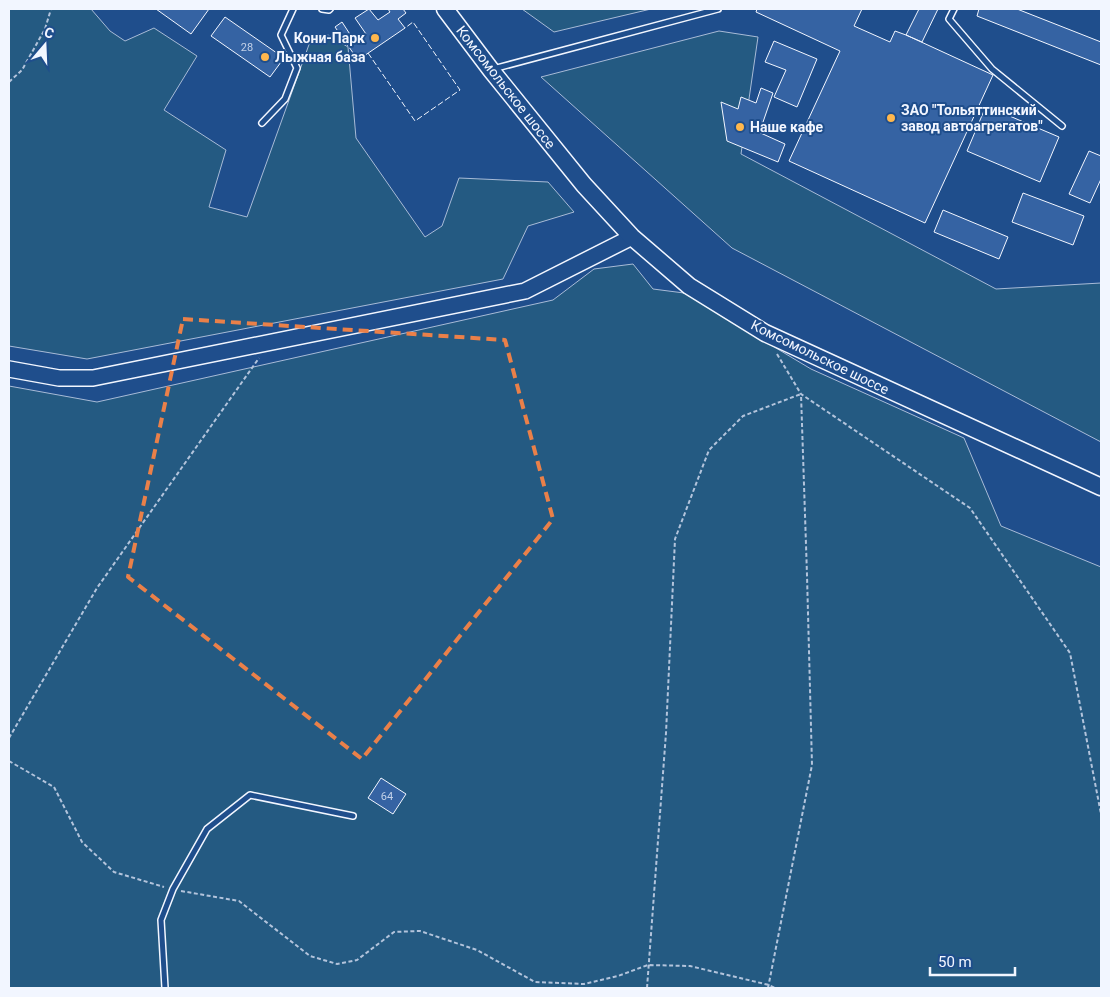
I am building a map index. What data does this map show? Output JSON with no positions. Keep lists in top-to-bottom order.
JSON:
{
  "streets": {
    "main road": ["Комсомольское шоссе"]
  },
  "places": [
    "Кони-Парк",
    "Лыжная база",
    "ЗАО \"Тольяттинский завод автоагрегатов\"",
    "Наше кафе"
  ],
  "house_numbers": ["28", "64"],
  "scale_bar": "50 m",
  "north": "top"
}
